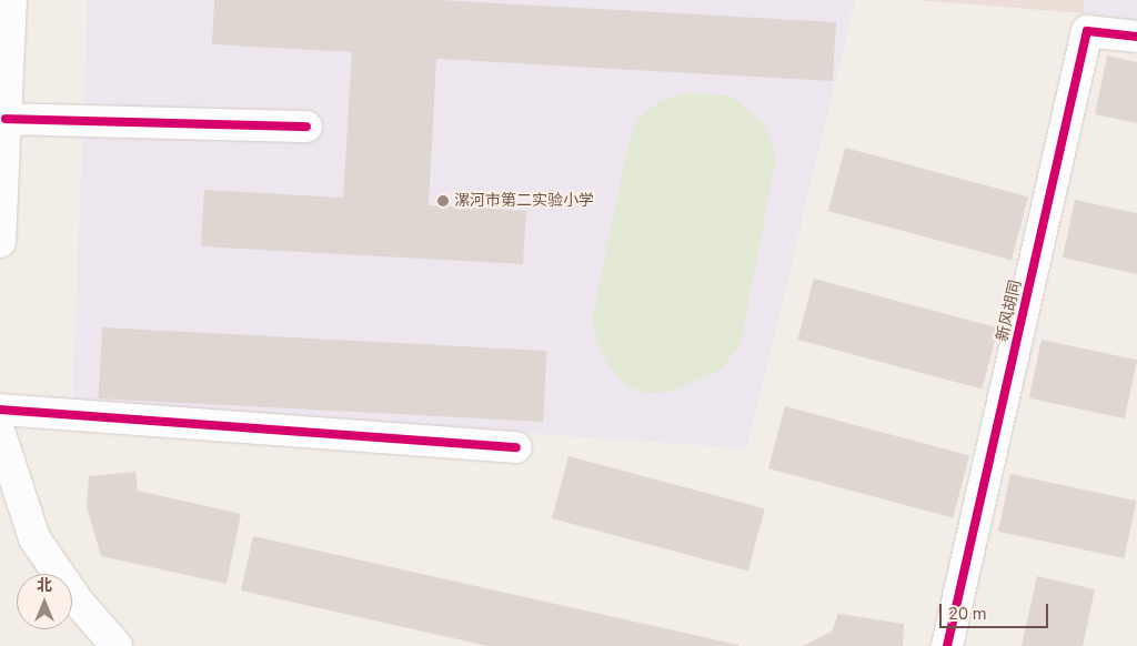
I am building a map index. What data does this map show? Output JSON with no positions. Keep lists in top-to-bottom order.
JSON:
{
  "streets": {
    "street": ["新风胡同"]
  },
  "places": ["漯河市第二实验小学"],
  "scale_bar": "20 m",
  "north": "top"
}
